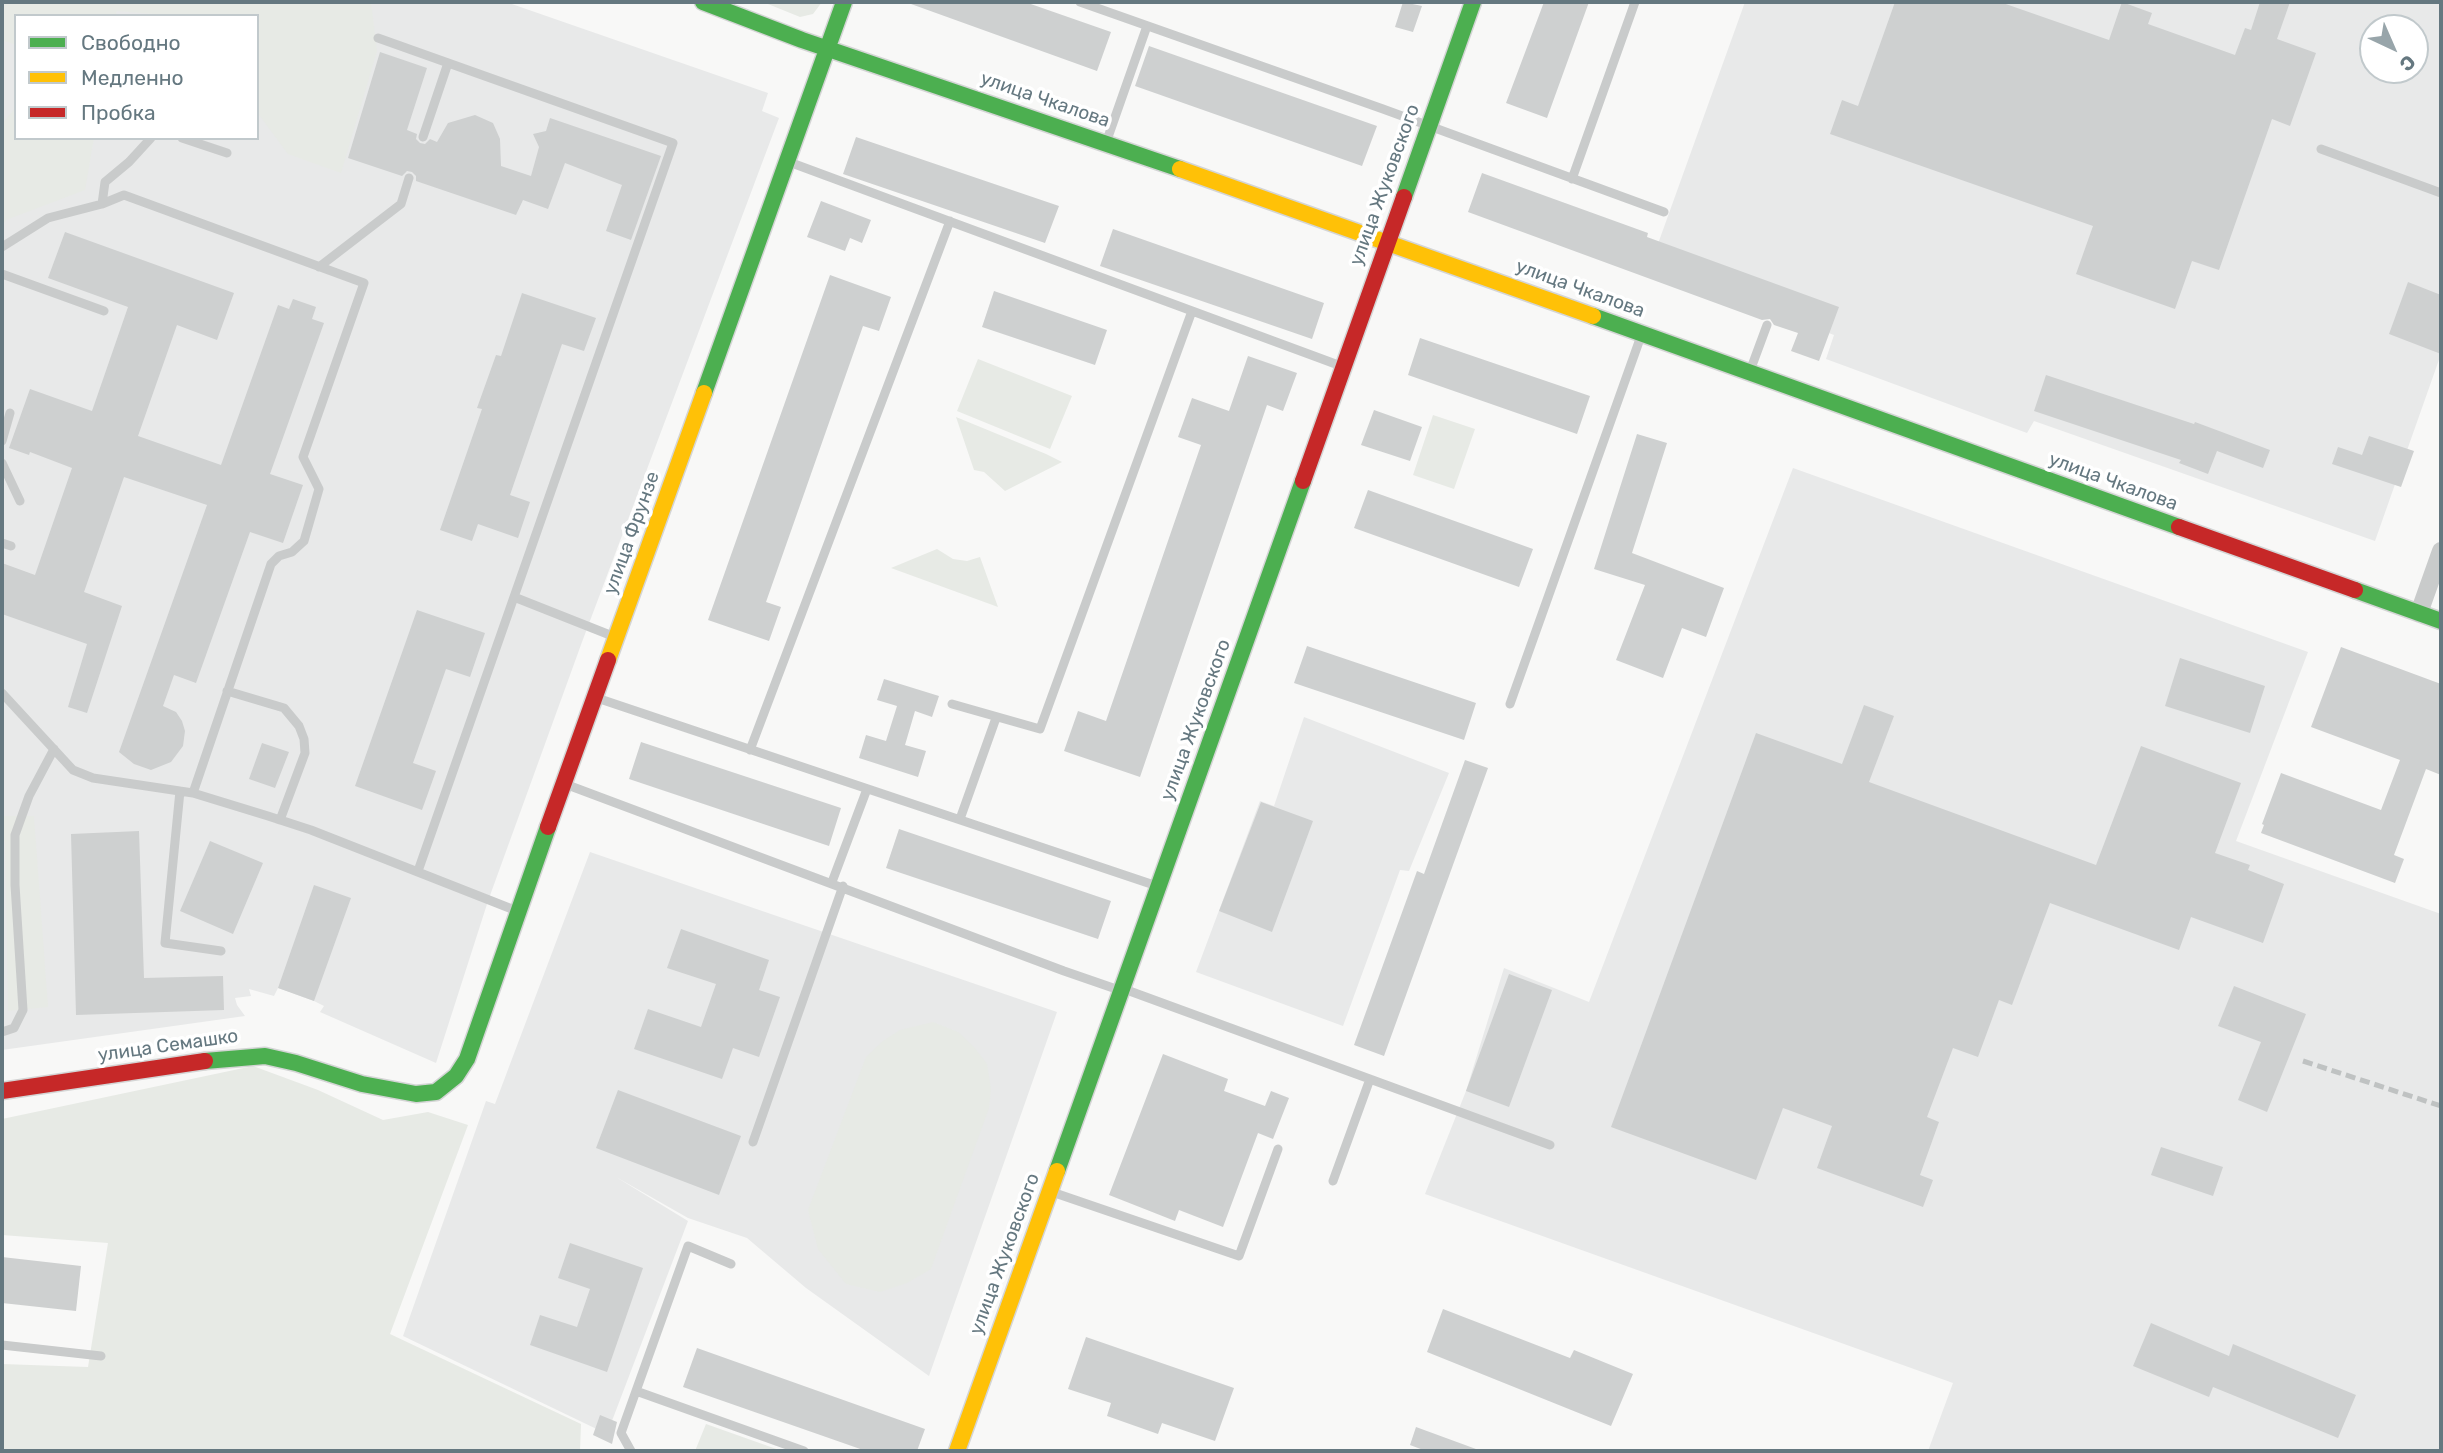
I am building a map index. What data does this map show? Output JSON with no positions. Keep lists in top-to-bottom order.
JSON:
{
  "streets": {
    "street": [
      "улица Чкалова",
      "улица Жуковского",
      "улица Фрунзе",
      "улица Семашко"
    ]
  },
  "crossings": [
    ["улица Чкалова", "улица Жуковского"],
    ["улица Чкалова", "улица Фрунзе"],
    ["улица Фрунзе", "улица Семашко"]
  ],
  "legend": ["Свободно", "Медленно", "Пробка"],
  "north": "bottom right"
}
